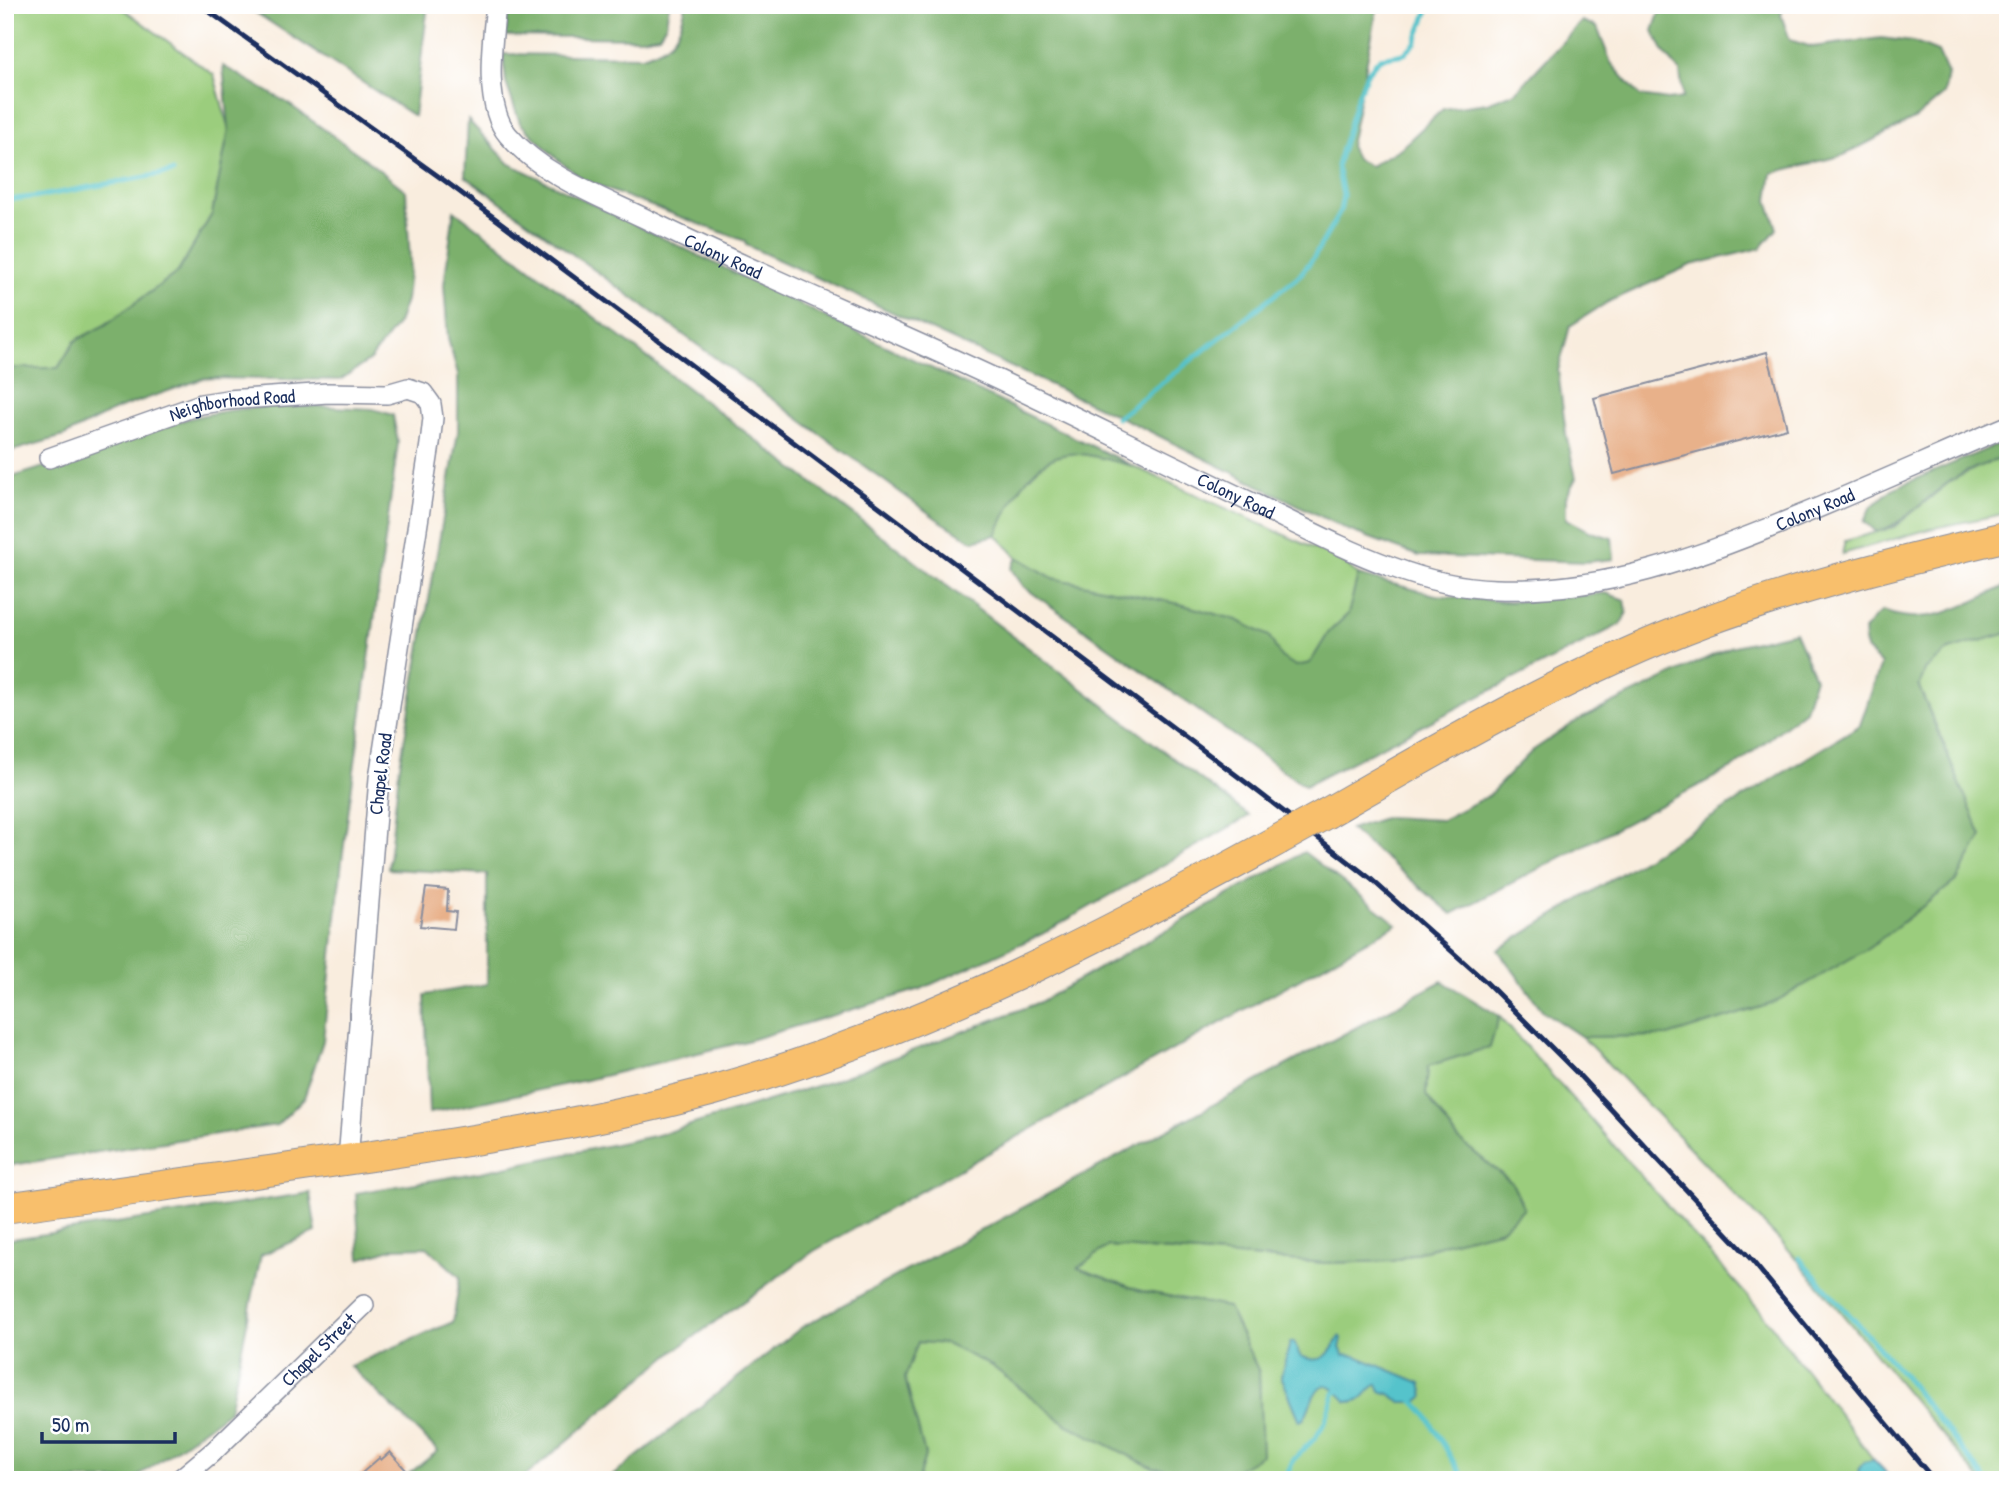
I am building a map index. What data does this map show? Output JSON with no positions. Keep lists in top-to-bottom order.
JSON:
{
  "streets": {
    "street": [
      "Colony Road",
      "Neighborhood Road",
      "Chapel Road",
      "Chapel Street"
    ]
  },
  "crossings": [
    ["Neighborhood Road", "Chapel Road"]
  ],
  "scale_bar": "50 m"
}
